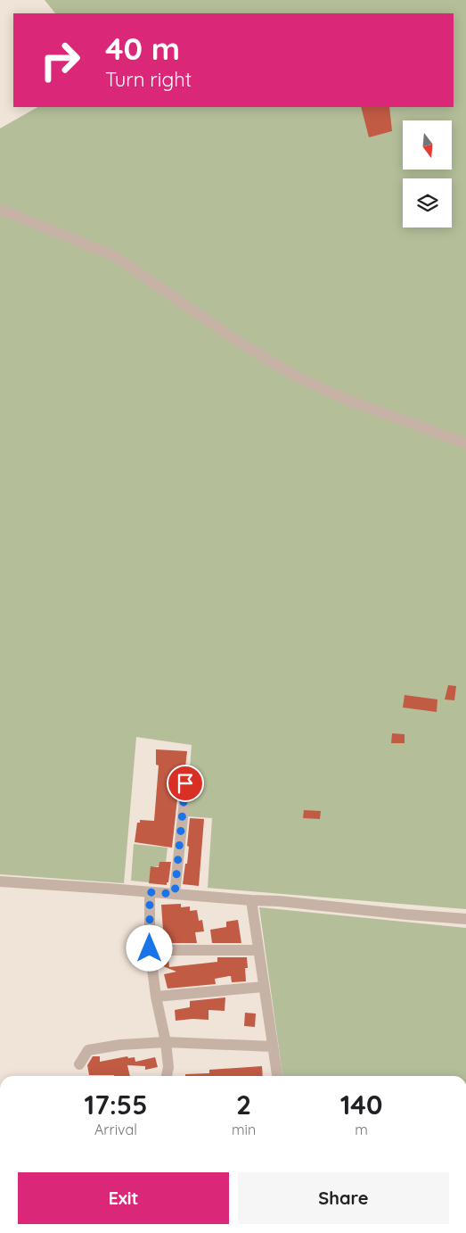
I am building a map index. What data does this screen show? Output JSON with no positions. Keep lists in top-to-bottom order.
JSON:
{
  "north": "bottom",
  "page": {
    "turn": ["40 m", "Turn right"],
    "eta": [
      "17:55",
      "Arrival",
      "2",
      "min",
      "140",
      "m"
    ],
    "buttons": ["Exit", "Share"]
  }
}
